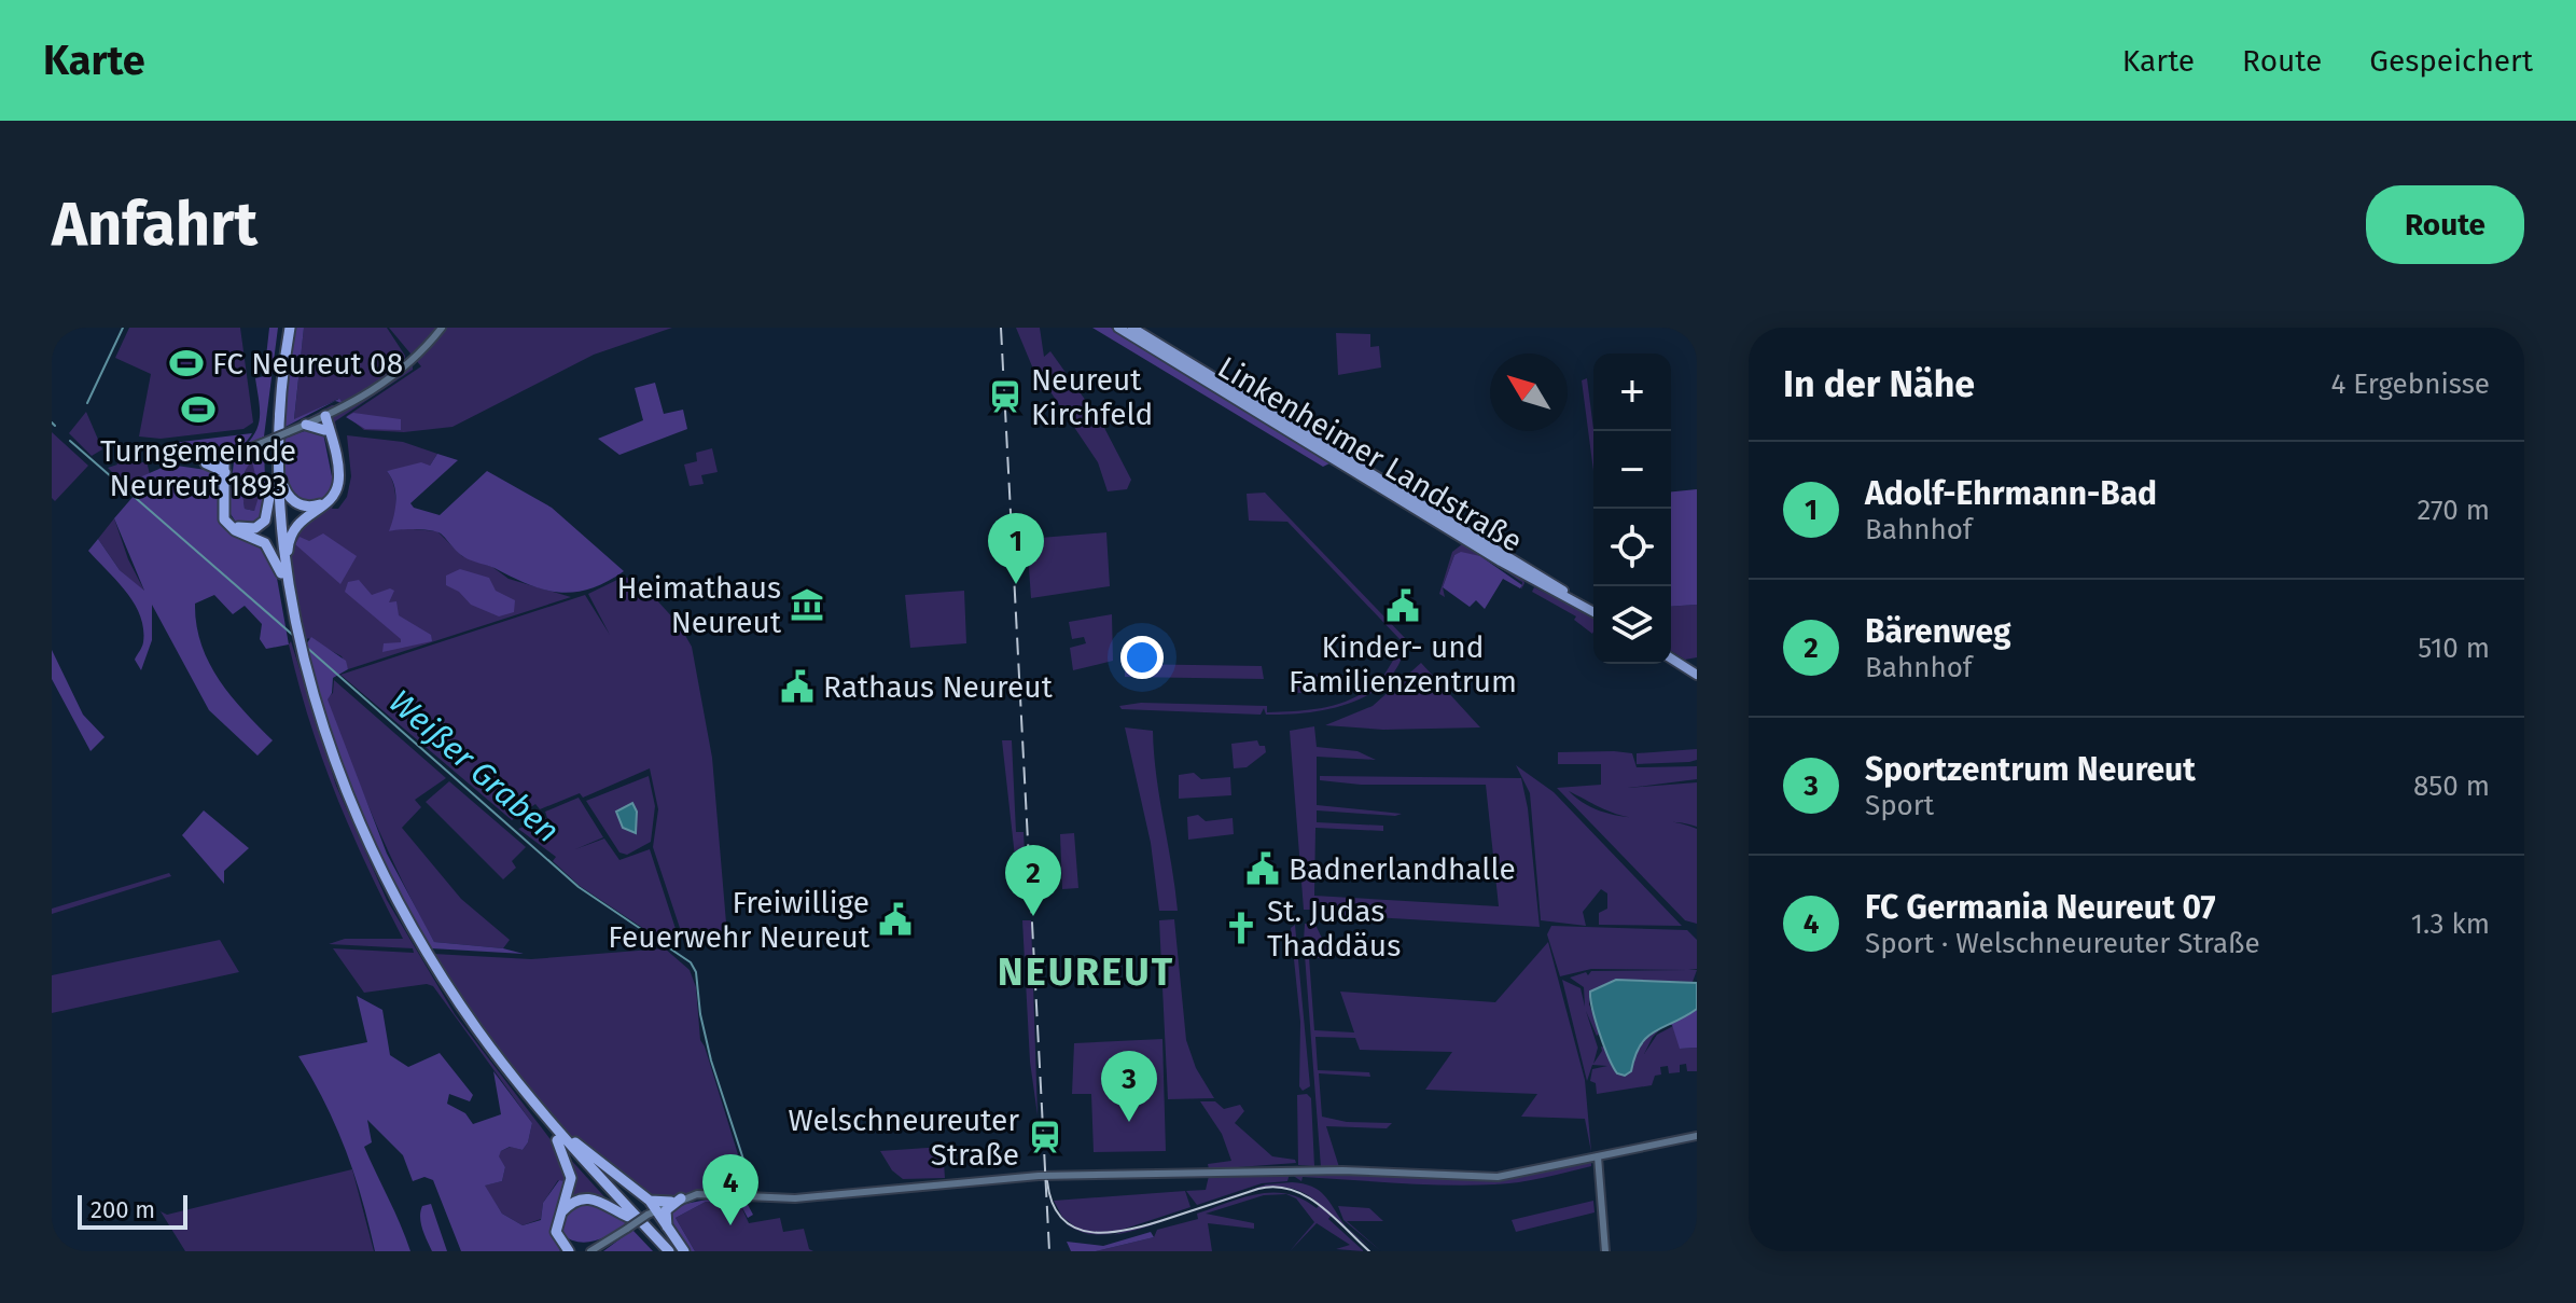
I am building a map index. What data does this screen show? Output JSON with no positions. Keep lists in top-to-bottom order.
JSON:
{
  "streets": {
    "main road": ["Linkenheimer Landstraße"]
  },
  "districts": ["NEUREUT"],
  "water": ["Weißer Graben"],
  "places": {
    "sports": ["FC Neureut 08", "Turngemeinde Neureut 1893"],
    "station": ["Neureut Kirchfeld", "Welschneureuter Straße"],
    "museum": ["Heimathaus Neureut"],
    "public building": [
      "Kinder- und Familienzentrum",
      "Rathaus Neureut",
      "Badnerlandhalle",
      "Freiwillige Feuerwehr Neureut"
    ],
    "church": ["St. Judas Thaddäus"]
  },
  "scale_bar": "200 m",
  "north": "top left",
  "page": {
    "header": "Karte",
    "nav": ["Karte", "Route", "Gespeichert"],
    "buttons": "Route",
    "title": "Anfahrt",
    "heading": ["In der Nähe", "4 Ergebnisse"],
    "map_buttons": ["+", "−"],
    "list": [
      {
        "mark": "1",
        "name": "Adolf-Ehrmann-Bad",
        "note": "Bahnhof",
        "value": "270 m"
      },
      {
        "mark": "2",
        "name": "Bärenweg",
        "note": "Bahnhof",
        "value": "510 m"
      },
      {
        "mark": "3",
        "name": "Sportzentrum Neureut",
        "note": "Sport",
        "value": "850 m"
      },
      {
        "mark": "4",
        "name": "FC Germania Neureut 07",
        "note": "Sport · Welschneureuter Straße",
        "value": "1.3 km"
      }
    ],
    "pins": [
      "1",
      "2",
      "3",
      "4"
    ],
    "scale": "200 m"
  }
}
